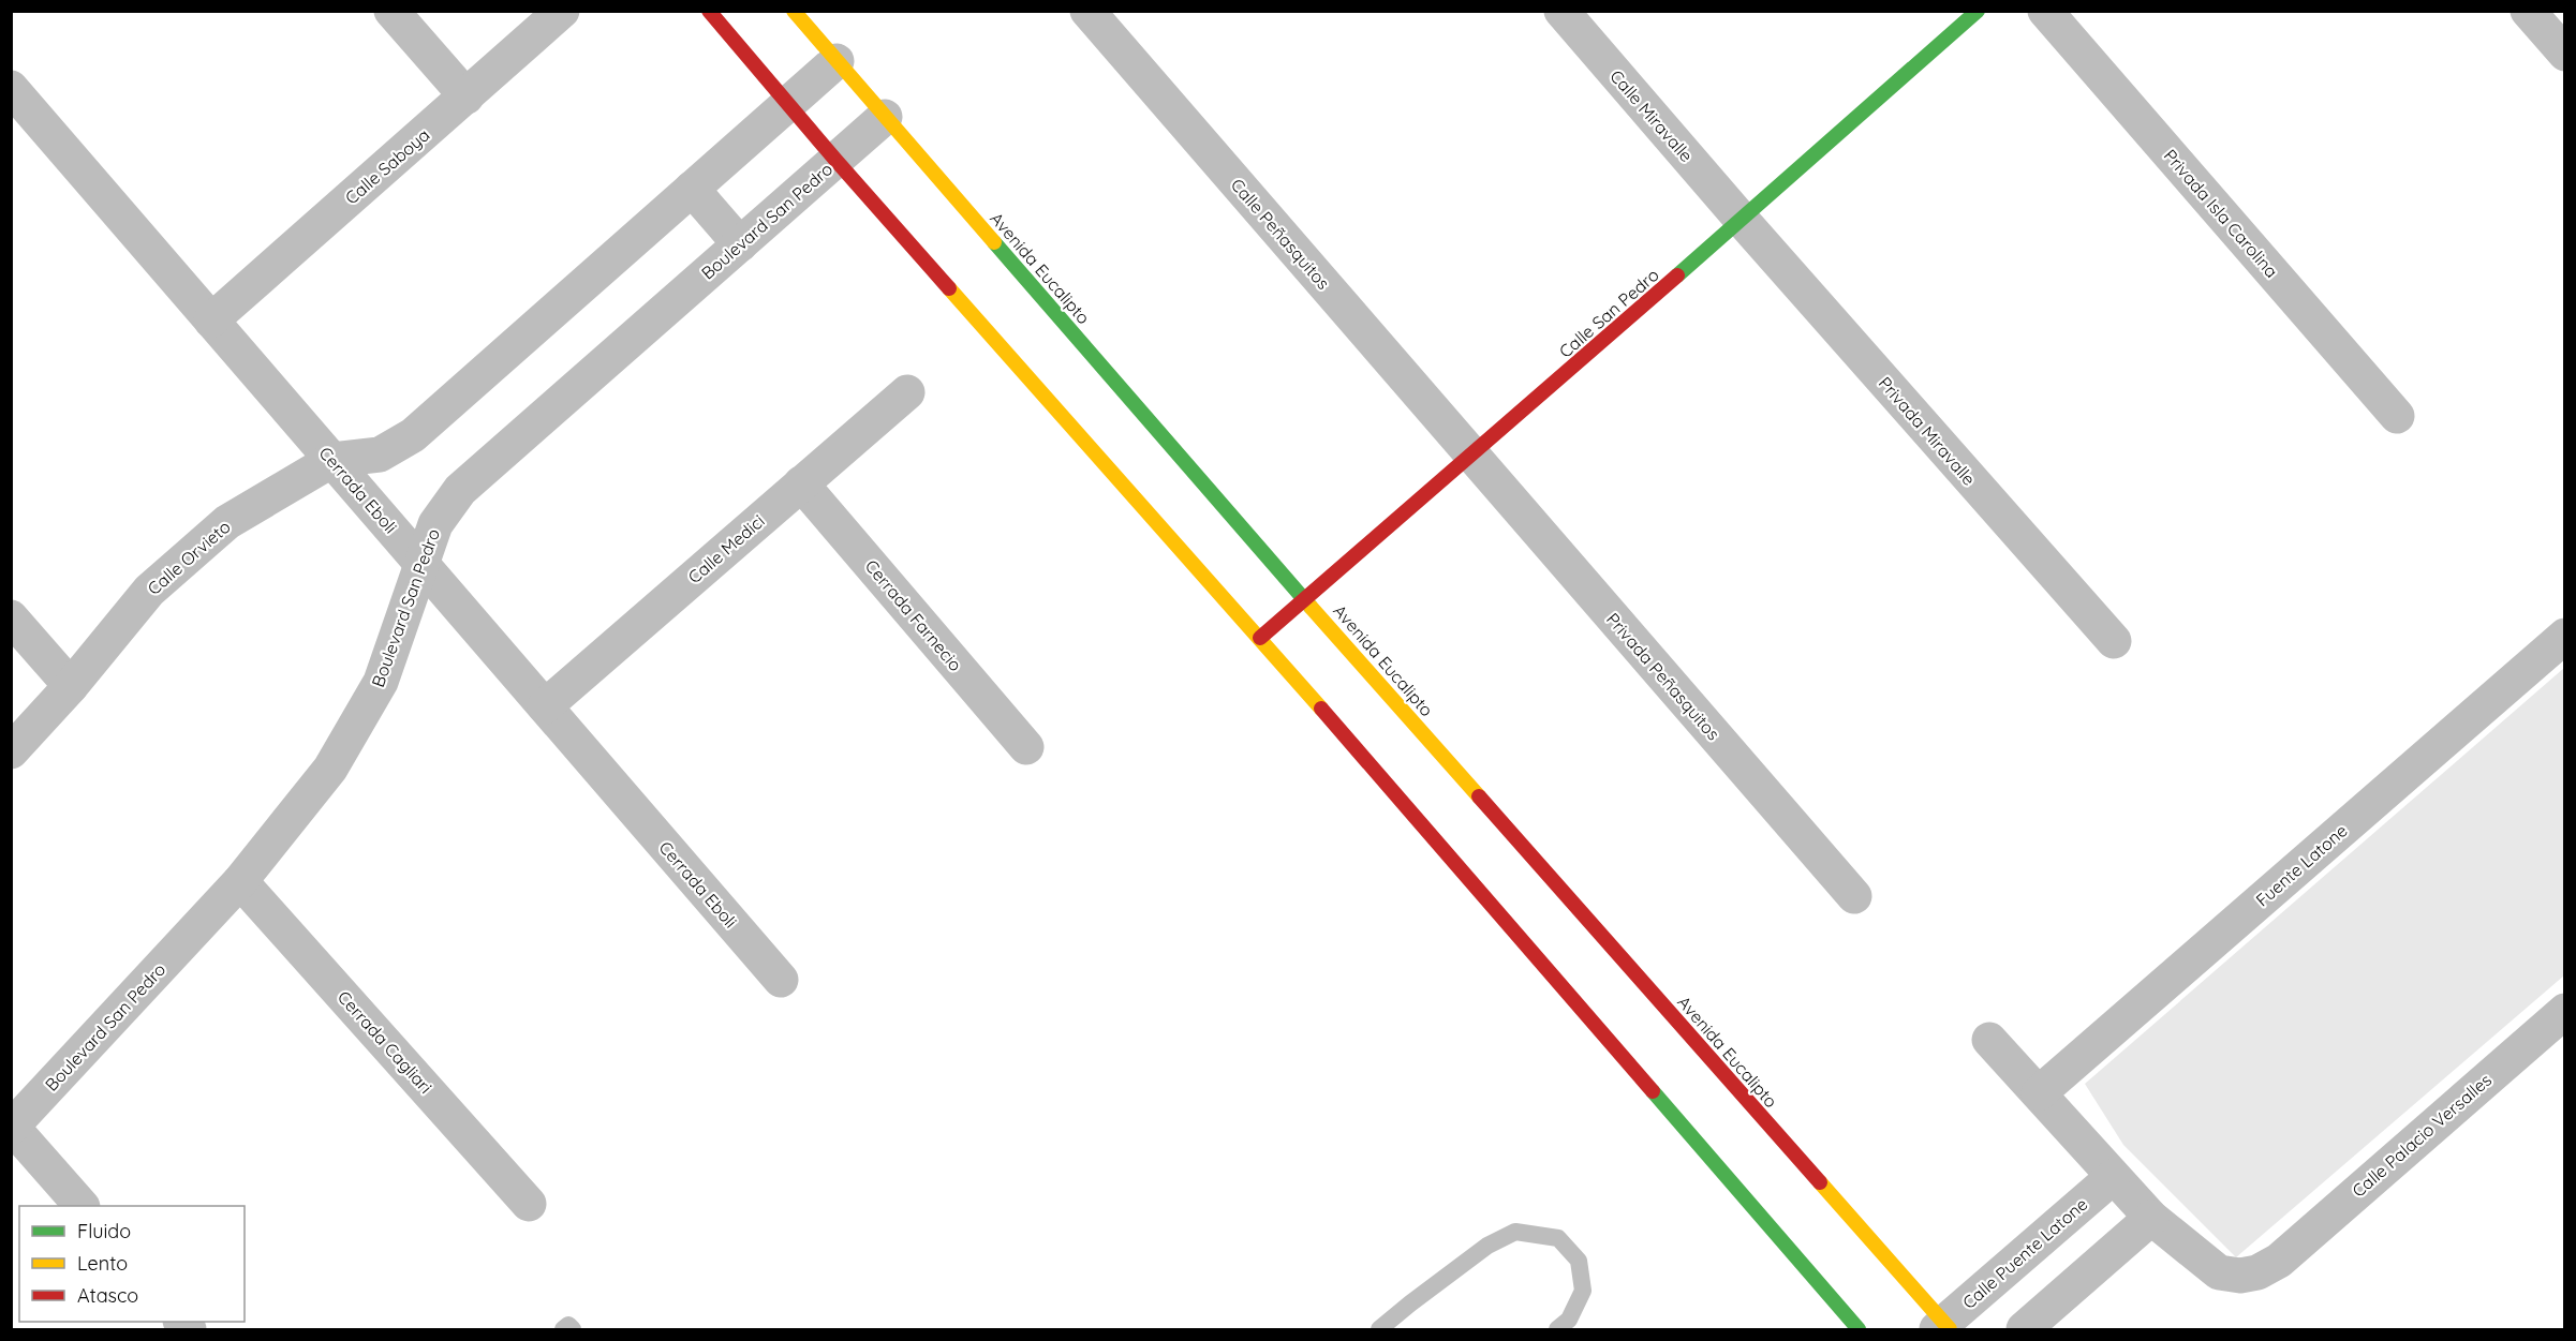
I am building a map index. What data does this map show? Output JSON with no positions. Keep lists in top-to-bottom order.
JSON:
{
  "streets": {
    "street": [
      "Calle Miravalle",
      "Calle Saboya",
      "Privada Isla Carolina",
      "Boulevard San Pedro",
      "Calle Peñasquitos",
      "Avenida Eucalipto",
      "Calle San Pedro",
      "Privada Miravalle",
      "Cerrada Eboli",
      "Calle Medici",
      "Calle Orvieto",
      "Cerrada Farnecio",
      "Privada Peñasquitos",
      "Fuente Latone",
      "Cerrada Cagliari",
      "Calle Palacio Versalles",
      "Calle Puente Latone"
    ]
  },
  "crossings": [
    ["Calle Miravalle", "Calle San Pedro"],
    ["Calle Miravalle", "Privada Miravalle"],
    ["Calle Saboya", "Cerrada Eboli"],
    ["Boulevard San Pedro", "Avenida Eucalipto"],
    ["Boulevard San Pedro", "Cerrada Eboli"],
    ["Boulevard San Pedro", "Cerrada Cagliari"],
    ["Calle Peñasquitos", "Calle San Pedro"],
    ["Calle Peñasquitos", "Privada Peñasquitos"],
    ["Avenida Eucalipto", "Calle San Pedro"],
    ["Avenida Eucalipto", "Calle Puente Latone"],
    ["Calle San Pedro", "Privada Miravalle"],
    ["Calle San Pedro", "Privada Peñasquitos"],
    ["Cerrada Eboli", "Calle Medici"],
    ["Cerrada Eboli", "Calle Orvieto"],
    ["Calle Medici", "Cerrada Farnecio"]
  ],
  "legend": ["Fluido", "Lento", "Atasco"]
}
